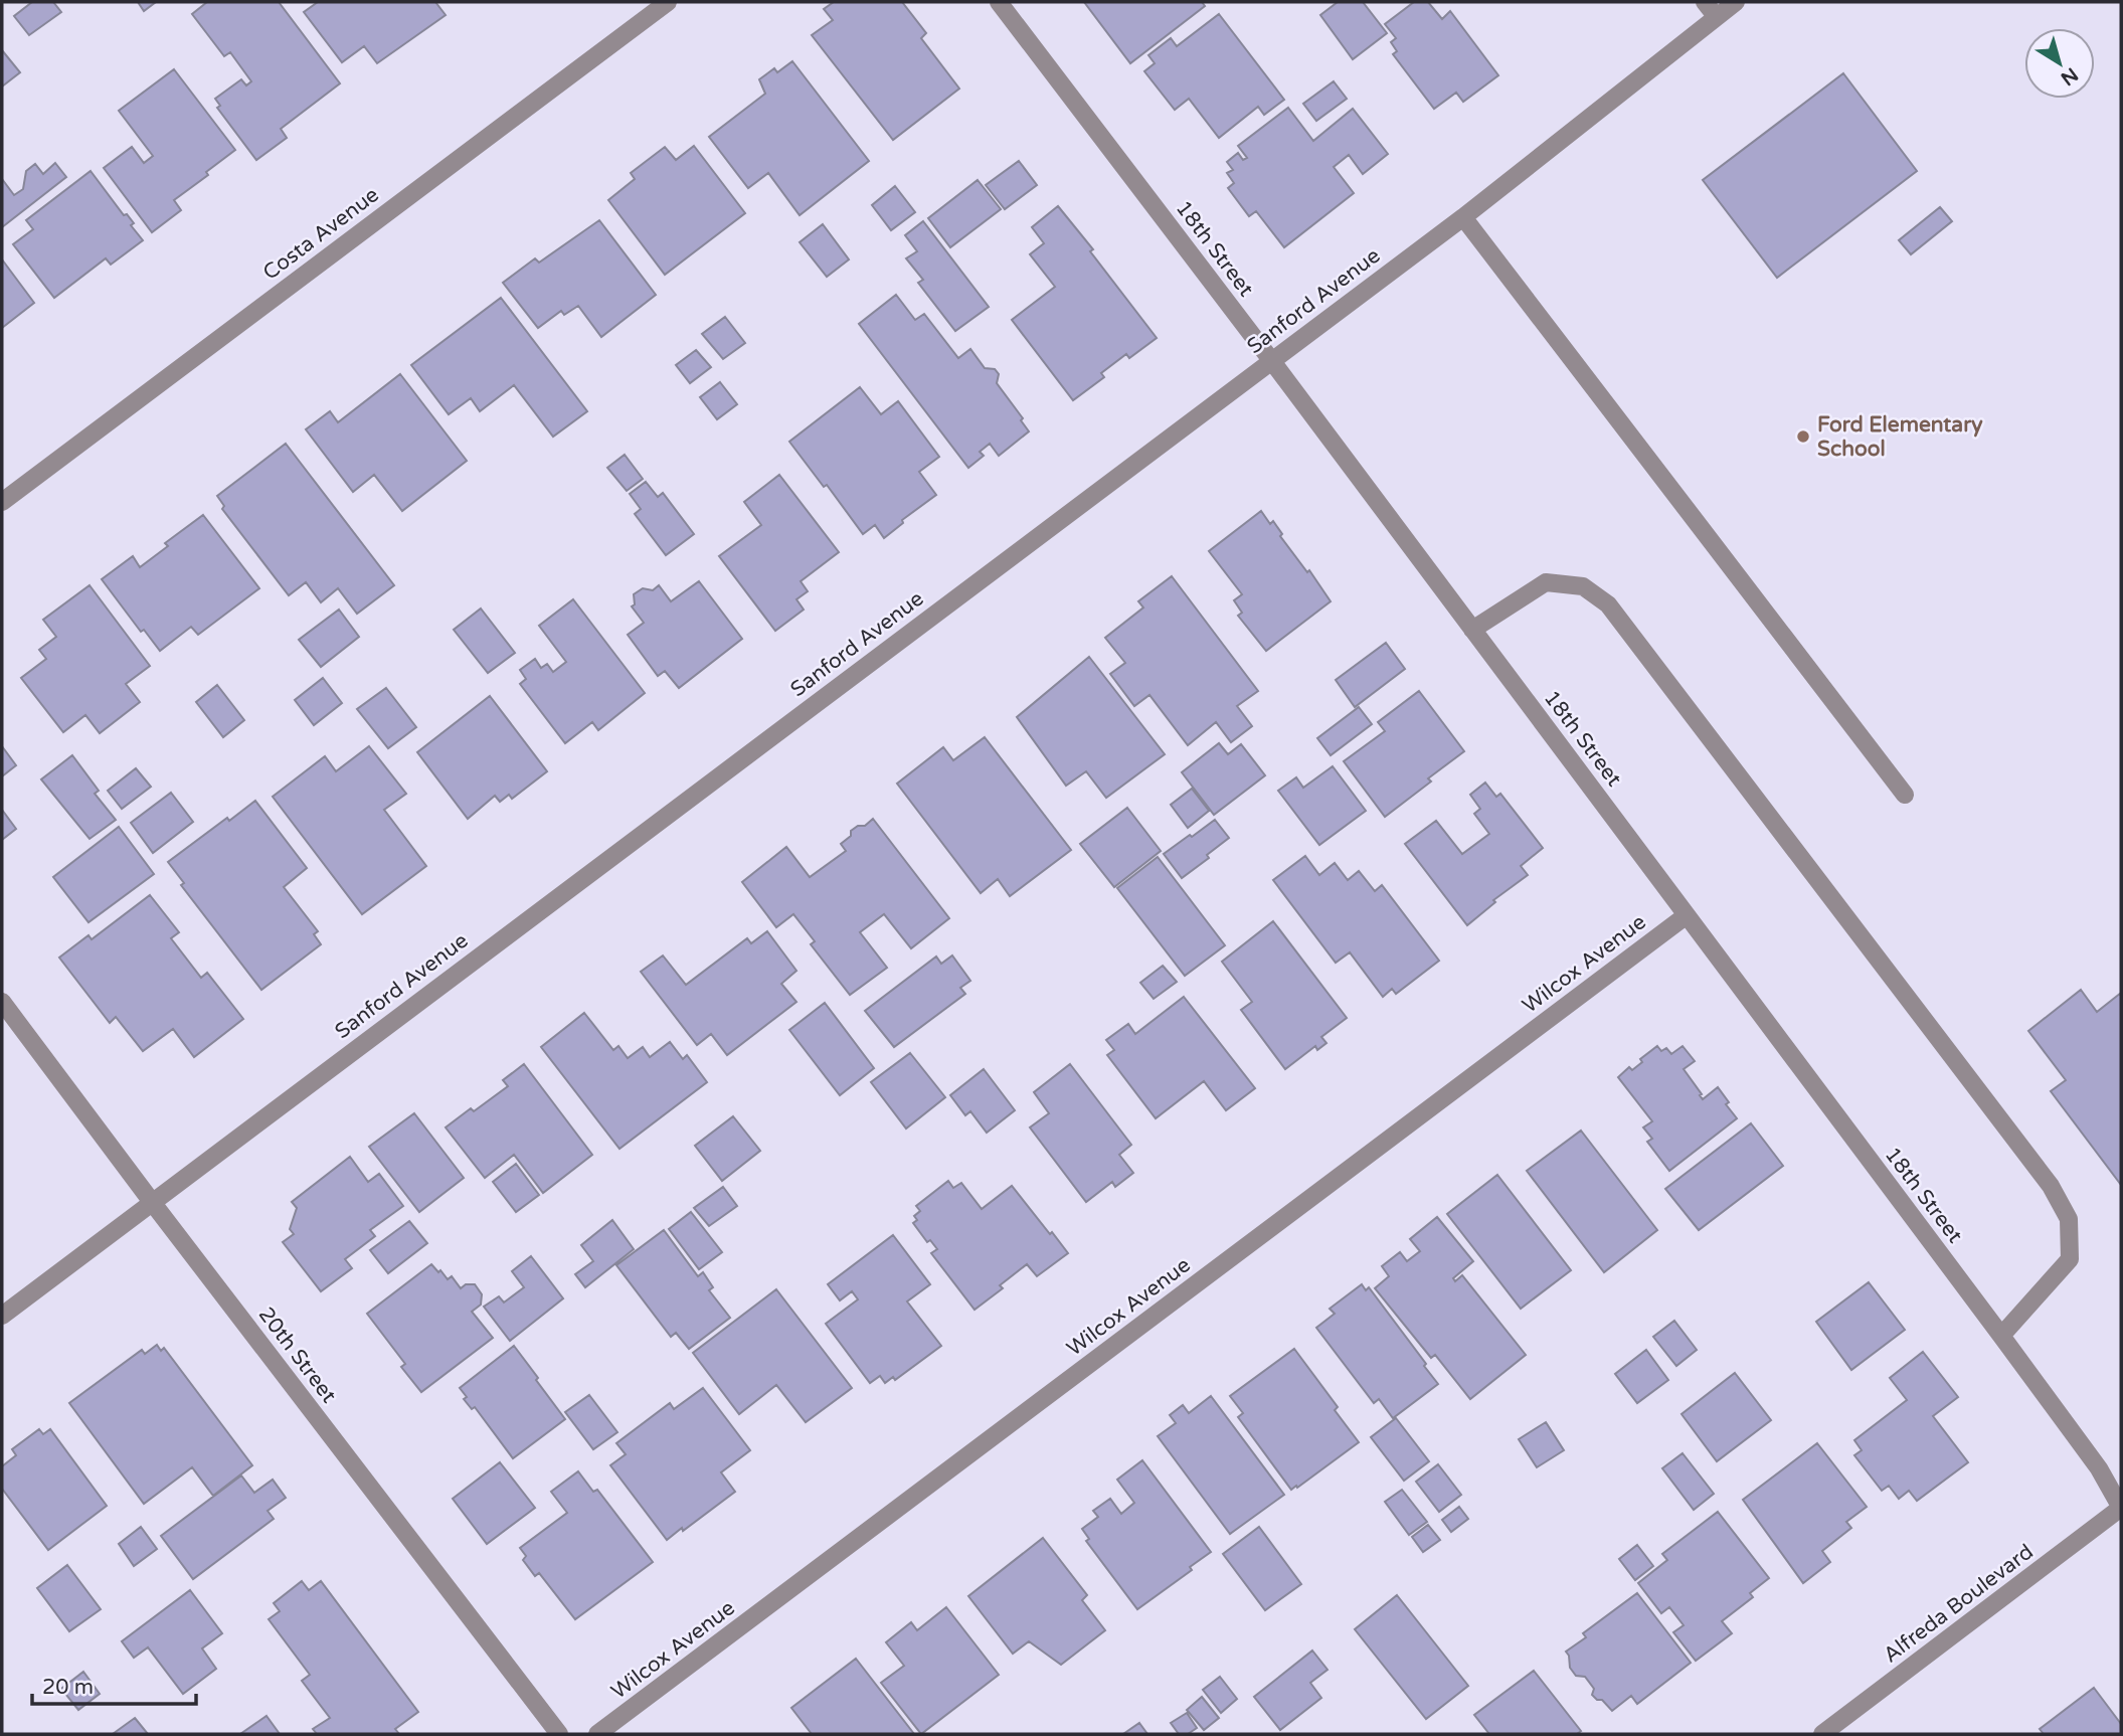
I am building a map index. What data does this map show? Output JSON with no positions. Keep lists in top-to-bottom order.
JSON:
{
  "streets": {
    "street": [
      "Costa Avenue",
      "18th Street",
      "Sanford Avenue",
      "Wilcox Avenue",
      "20th Street",
      "Alfreda Boulevard"
    ]
  },
  "crossings": [
    ["18th Street", "Sanford Avenue"],
    ["18th Street", "Wilcox Avenue"],
    ["18th Street", "Alfreda Boulevard"],
    ["Sanford Avenue", "20th Street"]
  ],
  "places": ["Ford Elementary School"],
  "scale_bar": "20 m",
  "north": "bottom right"
}
